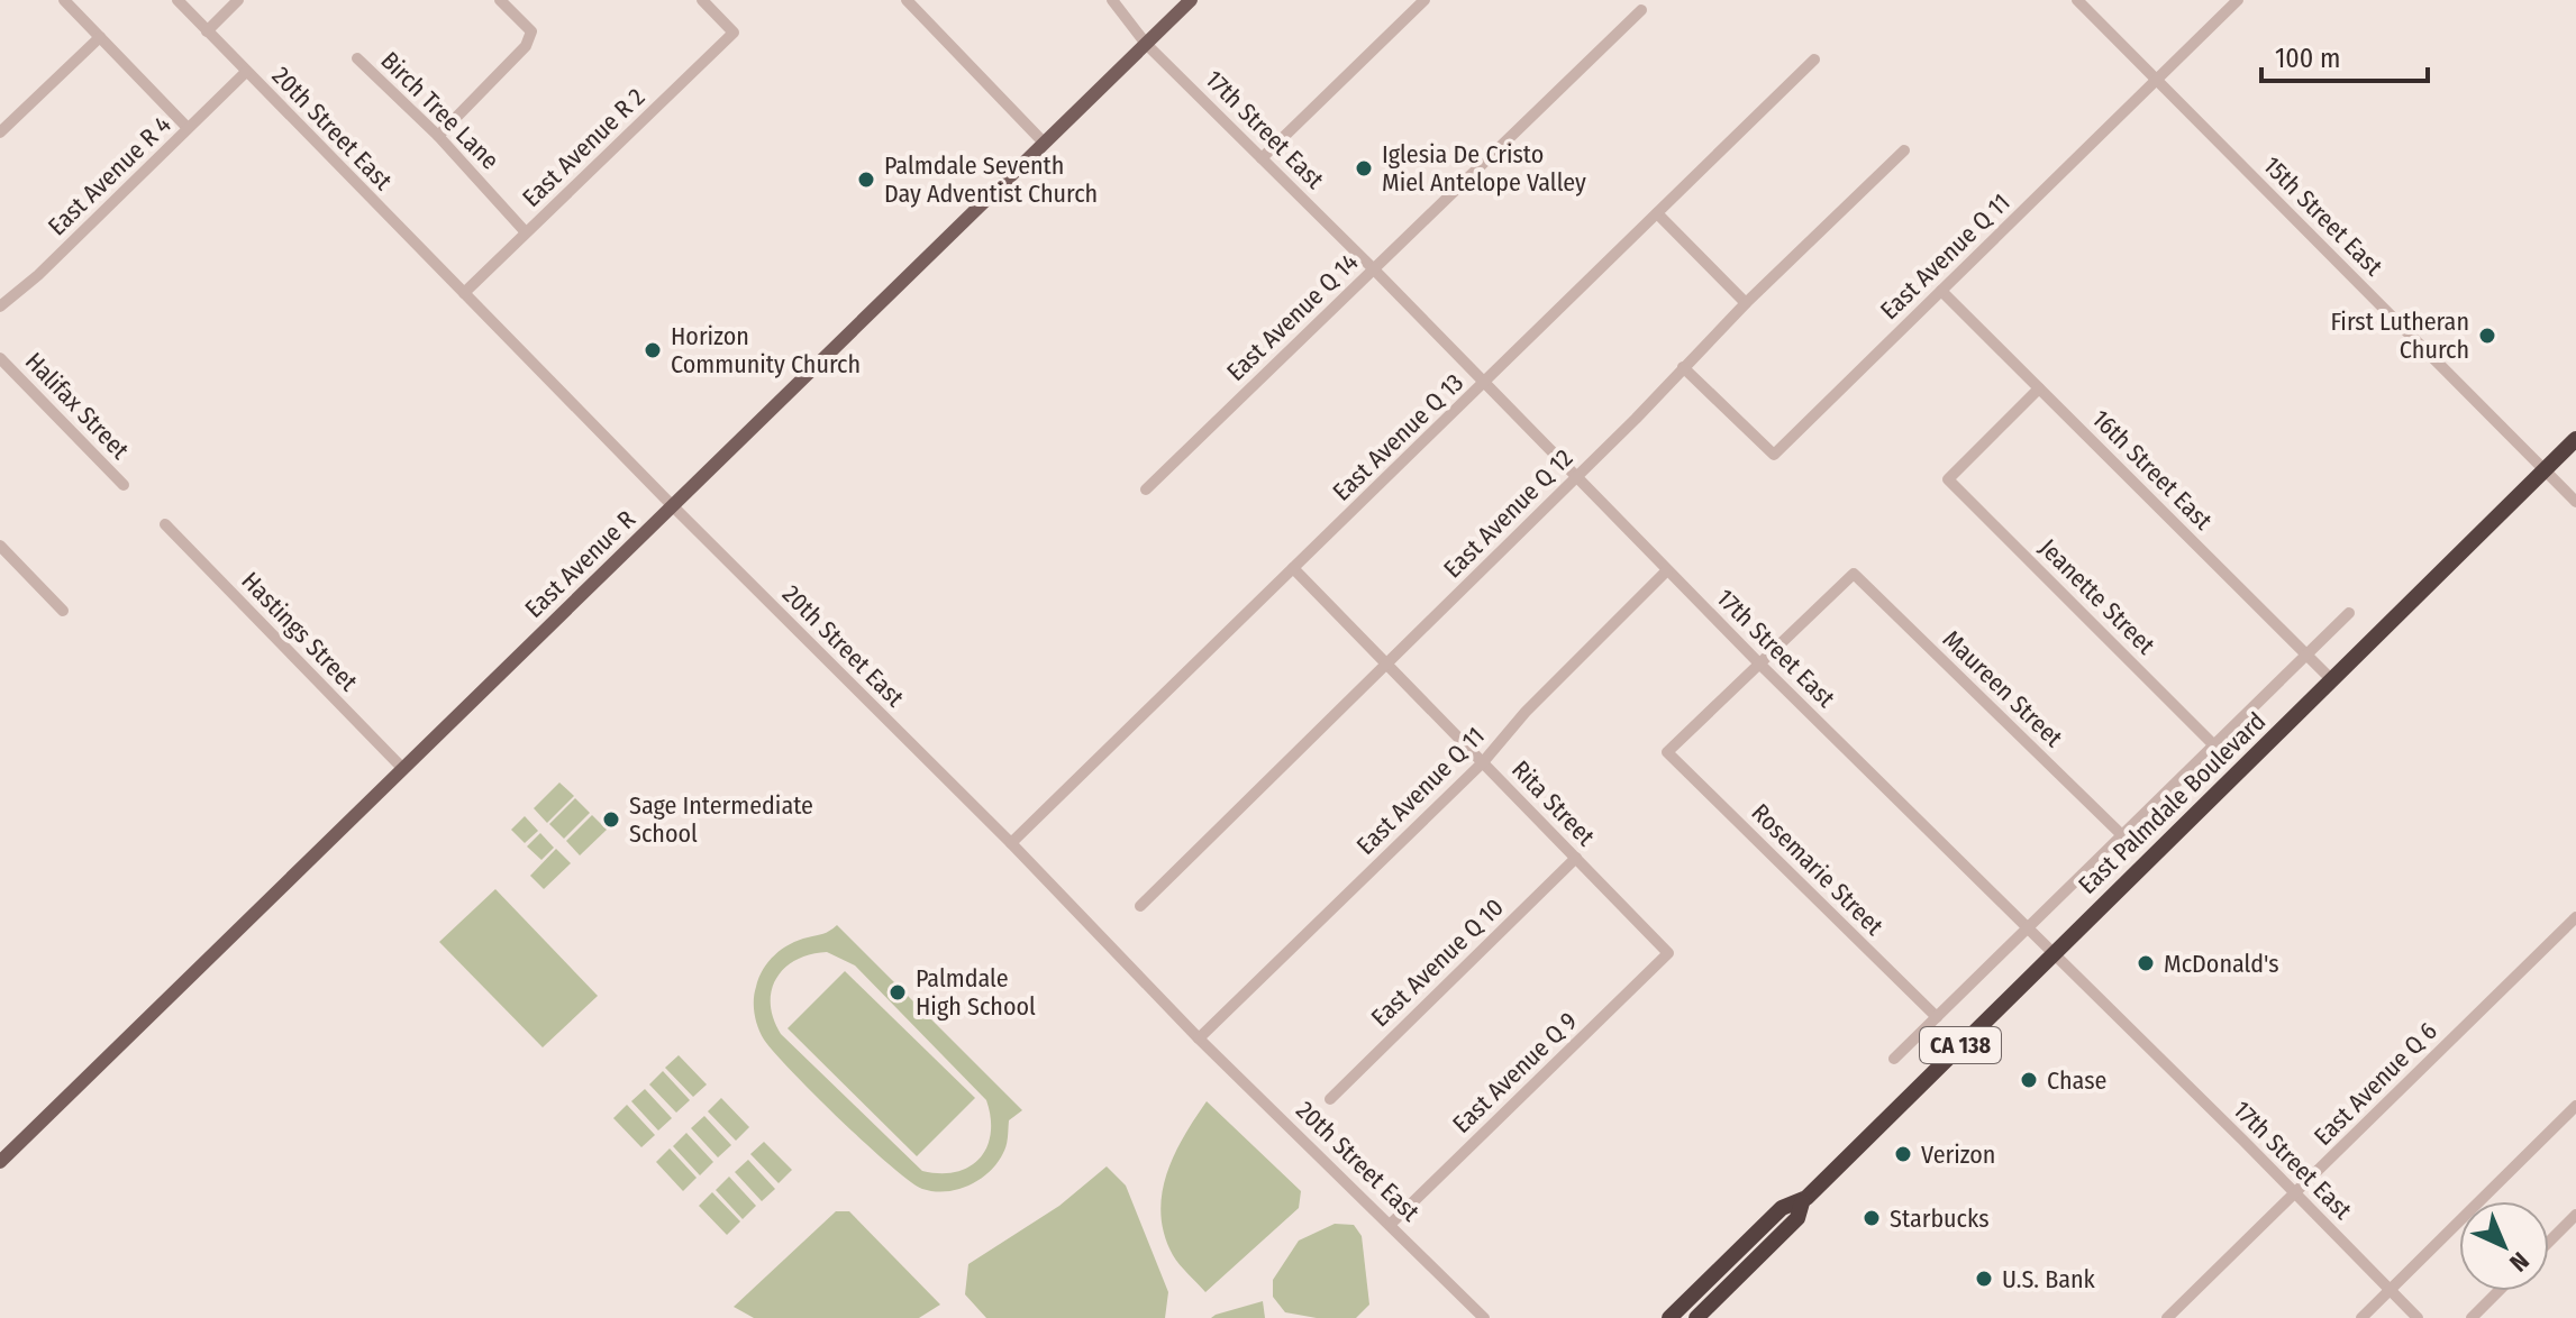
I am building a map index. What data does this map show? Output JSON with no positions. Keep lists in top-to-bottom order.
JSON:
{
  "streets": {
    "highway": ["East Palmdale Boulevard", "CA 138"],
    "main road": ["East Avenue R"],
    "street": [
      "Birch Tree Lane",
      "20th Street East",
      "17th Street East",
      "East Avenue R 2",
      "East Avenue R 4",
      "15th Street East",
      "East Avenue Q 11",
      "East Avenue Q 14",
      "Halifax Street",
      "East Avenue Q 13",
      "16th Street East",
      "East Avenue Q 12",
      "Jeanette Street",
      "Hastings Street",
      "Maureen Street",
      "Rita Street",
      "Rosemarie Street",
      "East Avenue Q 10",
      "East Avenue Q 9",
      "East Avenue Q 6"
    ]
  },
  "crossings": [
    ["Birch Tree Lane", "East Avenue R 2"],
    ["20th Street East", "East Avenue R 2"],
    ["20th Street East", "East Avenue R 4"],
    ["20th Street East", "East Avenue Q 11"],
    ["20th Street East", "East Avenue Q 13"],
    ["20th Street East", "East Avenue R"],
    ["20th Street East", "East Avenue Q 9"],
    ["17th Street East", "East Avenue Q 11"],
    ["17th Street East", "East Avenue Q 14"],
    ["17th Street East", "East Avenue Q 13"],
    ["17th Street East", "East Avenue Q 12"],
    ["17th Street East", "East Avenue R"],
    ["17th Street East", "Maureen Street"],
    ["17th Street East", "East Palmdale Boulevard"],
    ["17th Street East", "Rosemarie Street"],
    ["17th Street East", "East Avenue Q 6"],
    ["15th Street East", "East Avenue Q 11"],
    ["15th Street East", "East Palmdale Boulevard"],
    ["East Avenue Q 11", "16th Street East"],
    ["East Avenue Q 11", "East Avenue Q 12"],
    ["East Avenue Q 11", "Rita Street"],
    ["East Avenue Q 13", "Rita Street"],
    ["16th Street East", "Jeanette Street"],
    ["16th Street East", "East Palmdale Boulevard"],
    ["East Avenue Q 12", "Rita Street"],
    ["East Avenue R", "Hastings Street"],
    ["Jeanette Street", "East Palmdale Boulevard"],
    ["Maureen Street", "East Palmdale Boulevard"],
    ["Maureen Street", "Rosemarie Street"],
    ["Rita Street", "East Avenue Q 10"],
    ["Rita Street", "East Avenue Q 9"],
    ["East Palmdale Boulevard", "Rosemarie Street"]
  ],
  "places": [
    "Iglesia De Cristo Miel Antelope Valley",
    "Palmdale Seventh Day Adventist Church",
    "First Lutheran Church",
    "Horizon Community Church",
    "Sage Intermediate School",
    "McDonald's",
    "Palmdale High School",
    "Chase",
    "Verizon",
    "Starbucks",
    "U.S. Bank"
  ],
  "scale_bar": "100 m",
  "north": "bottom right"
}
